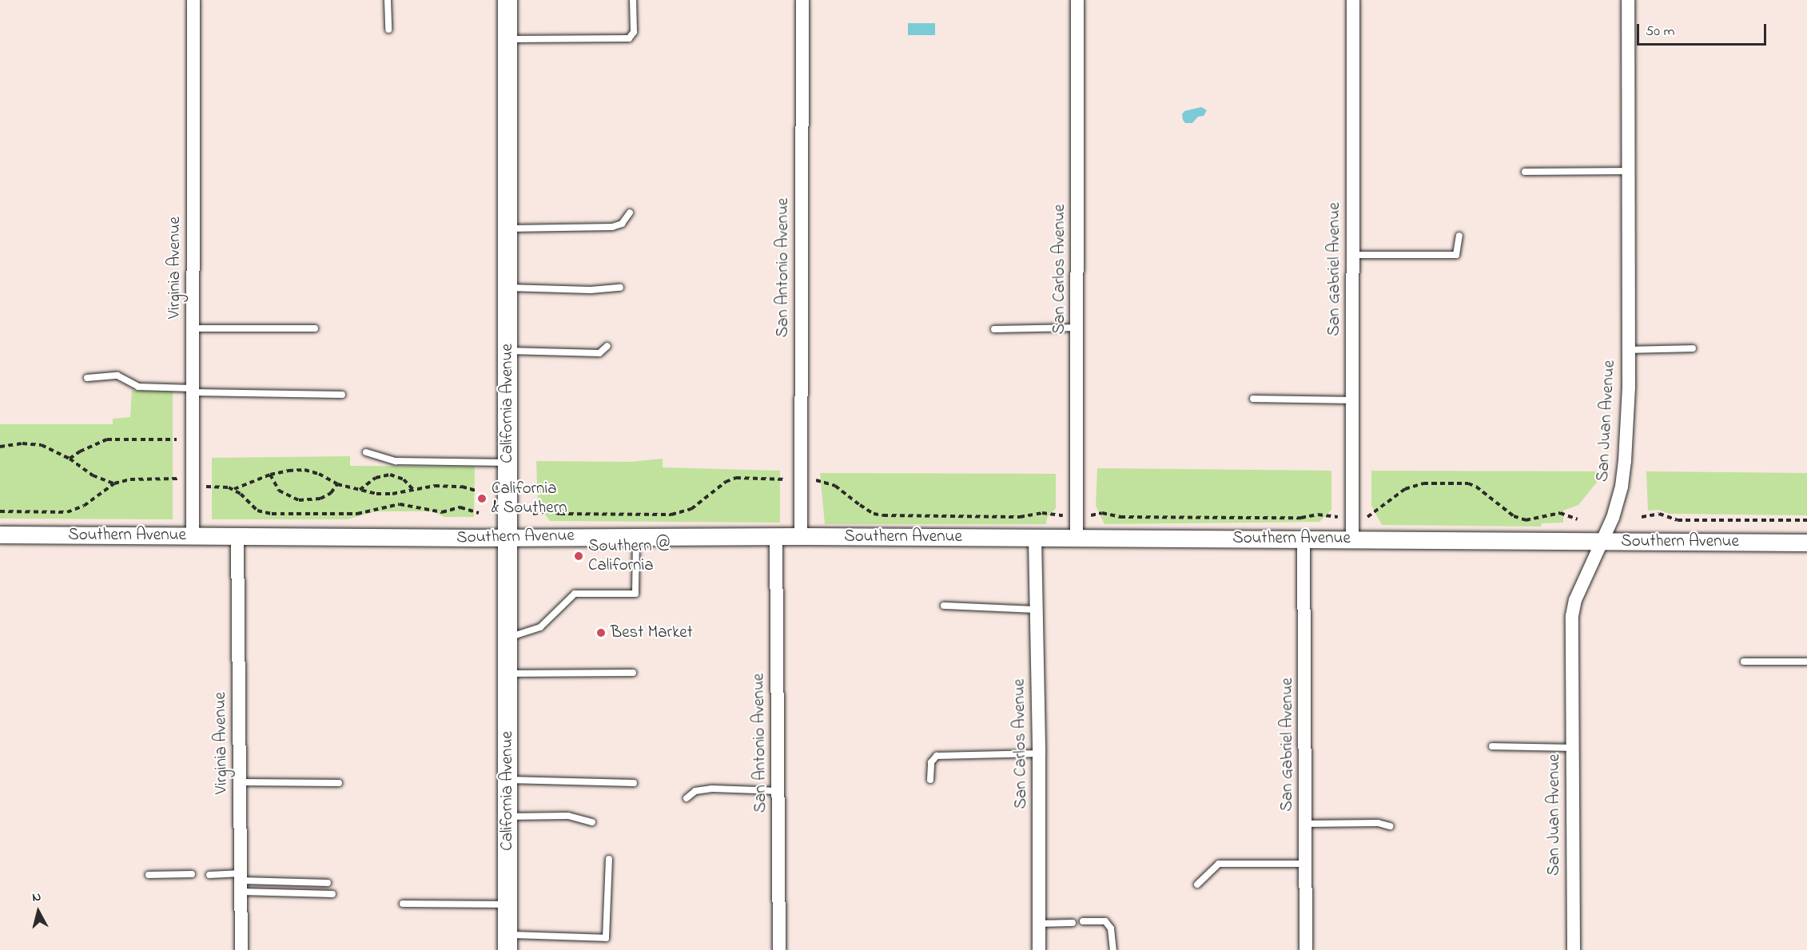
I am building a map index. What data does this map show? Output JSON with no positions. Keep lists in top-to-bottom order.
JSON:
{
  "streets": {
    "main road": ["California Avenue"],
    "street": [
      "Virginia Avenue",
      "San Antonio Avenue",
      "San Carlos Avenue",
      "San Gabriel Avenue",
      "San Juan Avenue",
      "Southern Avenue"
    ]
  },
  "crossings": [
    ["Virginia Avenue", "Southern Avenue"],
    ["San Antonio Avenue", "Southern Avenue"],
    ["San Carlos Avenue", "Southern Avenue"],
    ["San Gabriel Avenue", "Southern Avenue"],
    ["California Avenue", "Southern Avenue"],
    ["San Juan Avenue", "Southern Avenue"]
  ],
  "places": ["California & Southern", "Southern @ California", "Best Market"],
  "scale_bar": "50 m",
  "north": "top"
}
